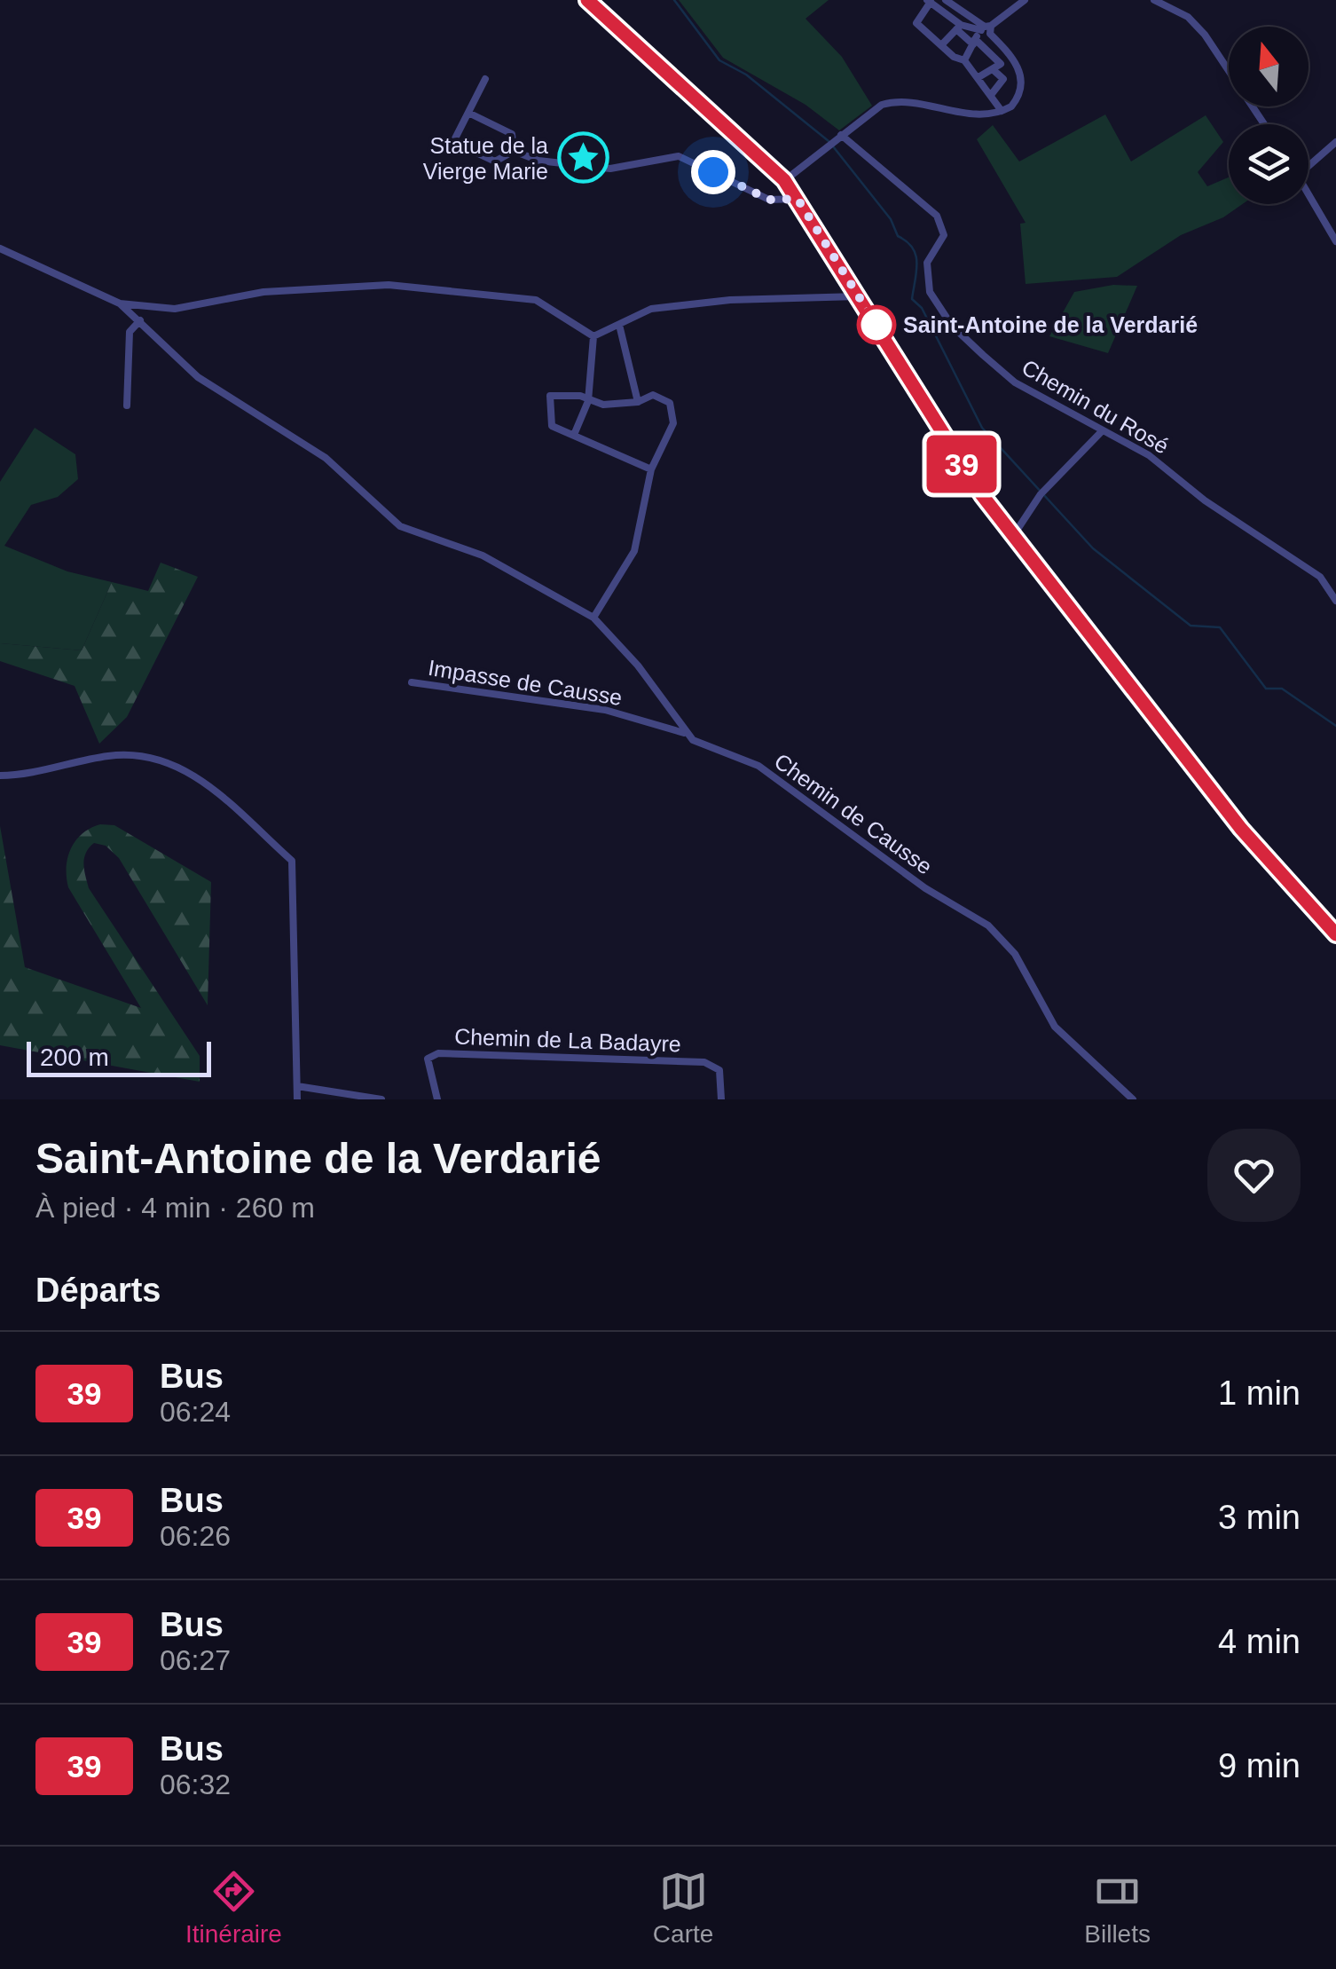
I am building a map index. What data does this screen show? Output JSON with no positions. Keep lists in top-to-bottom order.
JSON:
{
  "streets": {
    "street": [
      "Chemin du Rosé",
      "Impasse de Causse",
      "Chemin de Causse",
      "Chemin de La Badayre"
    ]
  },
  "crossings": [
    ["Impasse de Causse", "Chemin de Causse"]
  ],
  "places": {
    "place": ["Statue de la Vierge Marie"],
    "other": ["Saint-Antoine de la Verdarié"]
  },
  "lines": ["bus line 39"],
  "scale_bar": "200 m",
  "north": "top",
  "page": {
    "on_map": "39",
    "scale": "200 m",
    "heading": [
      ["Saint-Antoine de la Verdarié", "À pied · 4 min · 260 m"],
      "Départs"
    ],
    "list": [
      {
        "mark": "39",
        "name": "Bus",
        "note": "06:24",
        "value": "1 min"
      },
      {
        "mark": "39",
        "name": "Bus",
        "note": "06:26",
        "value": "3 min"
      },
      {
        "mark": "39",
        "name": "Bus",
        "note": "06:27",
        "value": "4 min"
      },
      {
        "mark": "39",
        "name": "Bus",
        "note": "06:32",
        "value": "9 min"
      }
    ],
    "tabs": ["Itinéraire", "Carte", "Billets"]
  }
}
